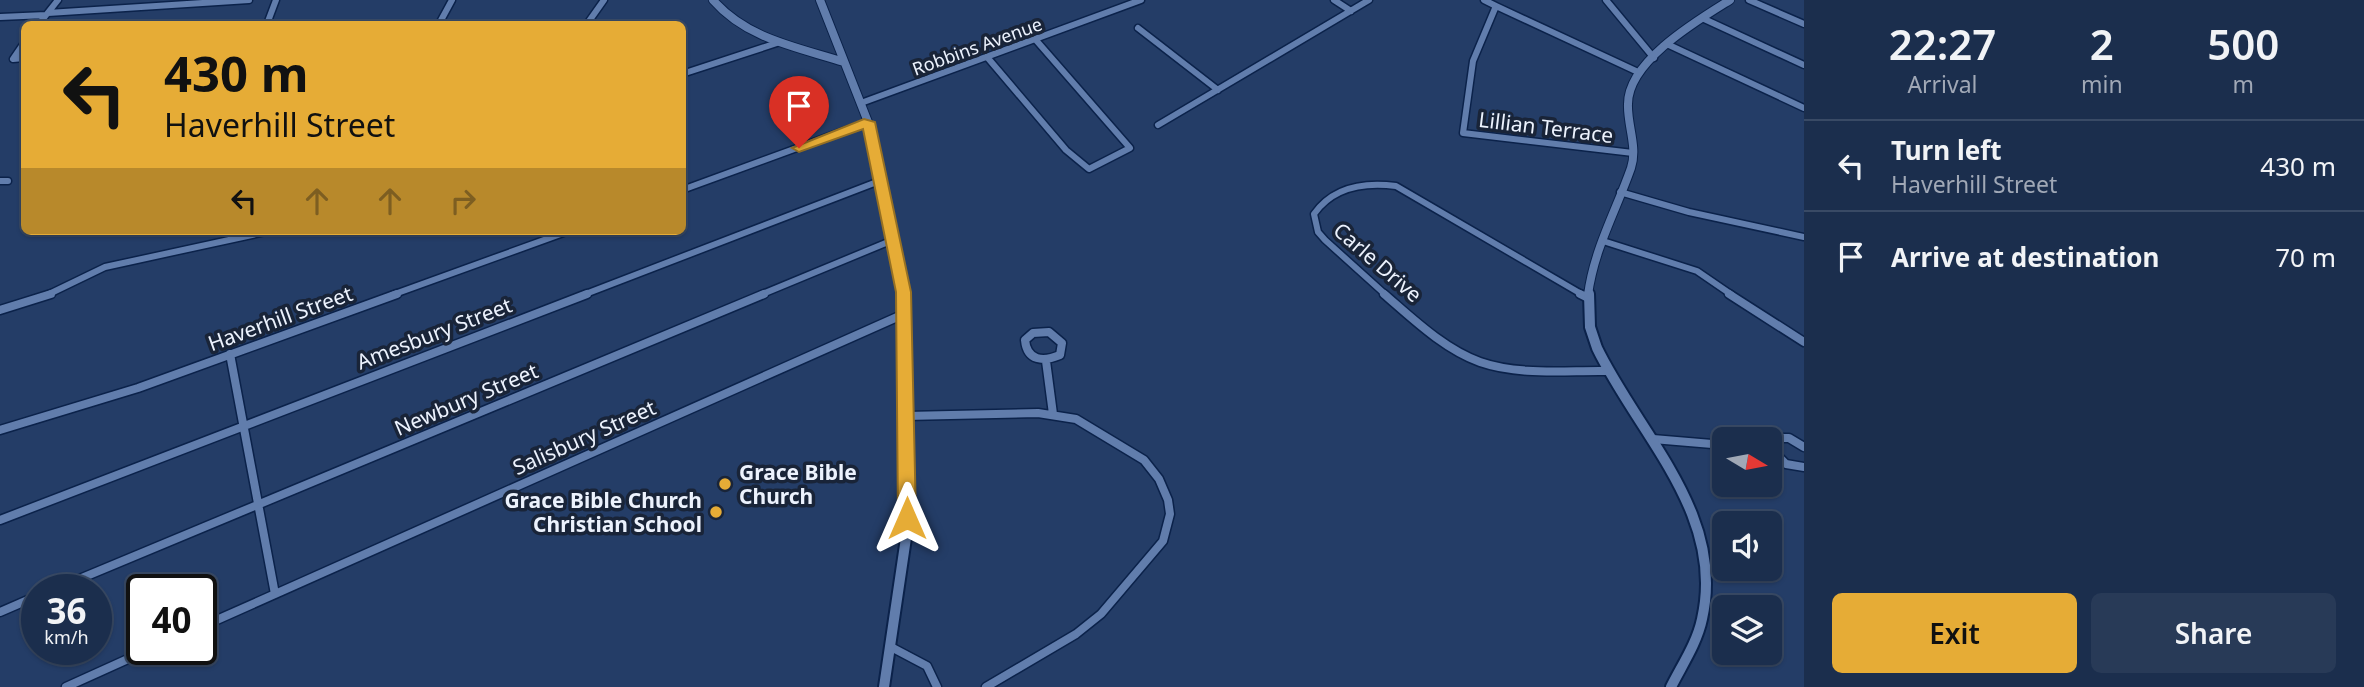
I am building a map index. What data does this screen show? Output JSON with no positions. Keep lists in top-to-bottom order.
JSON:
{
  "streets": {
    "street": [
      "Robbins Avenue",
      "Lillian Terrace",
      "Carle Drive",
      "Haverhill Street",
      "Amesbury Street",
      "Newbury Street",
      "Salisbury Street"
    ]
  },
  "places": ["Grace Bible Church", "Grace Bible Church Christian School"],
  "north": "right",
  "page": {
    "eta": [
      "22:27",
      "Arrival",
      "2",
      "min",
      "500",
      "m"
    ],
    "turn": ["430 m", "Haverhill Street"],
    "list": [
      {
        "name": "Turn left",
        "note": "Haverhill Street",
        "value": "430 m"
      },
      {
        "name": "Arrive at destination",
        "value": "70 m"
      }
    ],
    "speed": "36 km/h",
    "limit": "40",
    "buttons": ["Exit", "Share"]
  }
}
